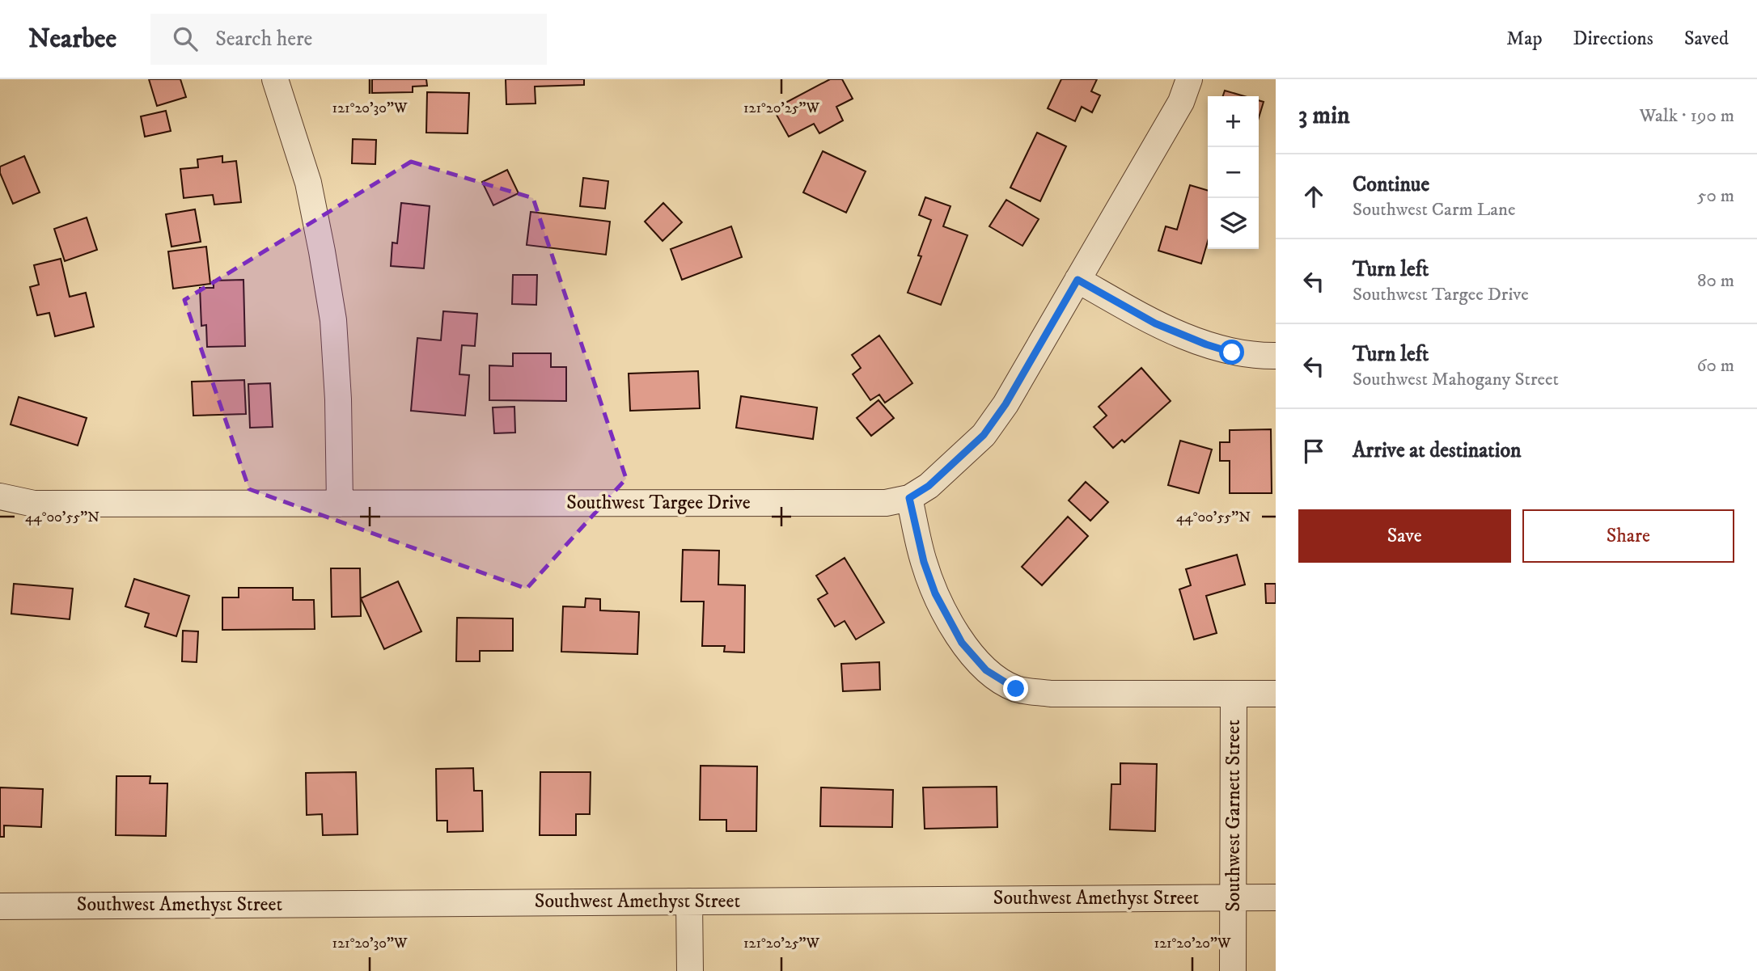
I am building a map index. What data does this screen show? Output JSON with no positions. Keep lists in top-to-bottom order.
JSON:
{
  "streets": {
    "street": ["Southwest Targee Drive", "Southwest Garnett Street", "Southwest Amethyst Street"]
  },
  "crossings": [
    ["Southwest Garnett Street", "Southwest Amethyst Street"]
  ],
  "page": {
    "header": "Nearbee",
    "search": "Search here",
    "nav": ["Map", "Directions", "Saved"],
    "heading": ["3 min", "Walk · 190 m"],
    "map_buttons": ["+", "−"],
    "list": [
      ["Continue", "Southwest Carm Lane", "50 m"],
      ["Turn left", "Southwest Targee Drive", "80 m"],
      ["Turn left", "Southwest Mahogany Street", "60 m"],
      "Arrive at destination"
    ],
    "buttons": ["Save", "Share"]
  },
  "coordinates": [
    "121°20'30\"W",
    "121°20'25\"W",
    "44°00'55\"N",
    "121°20'20\"W"
  ]
}
